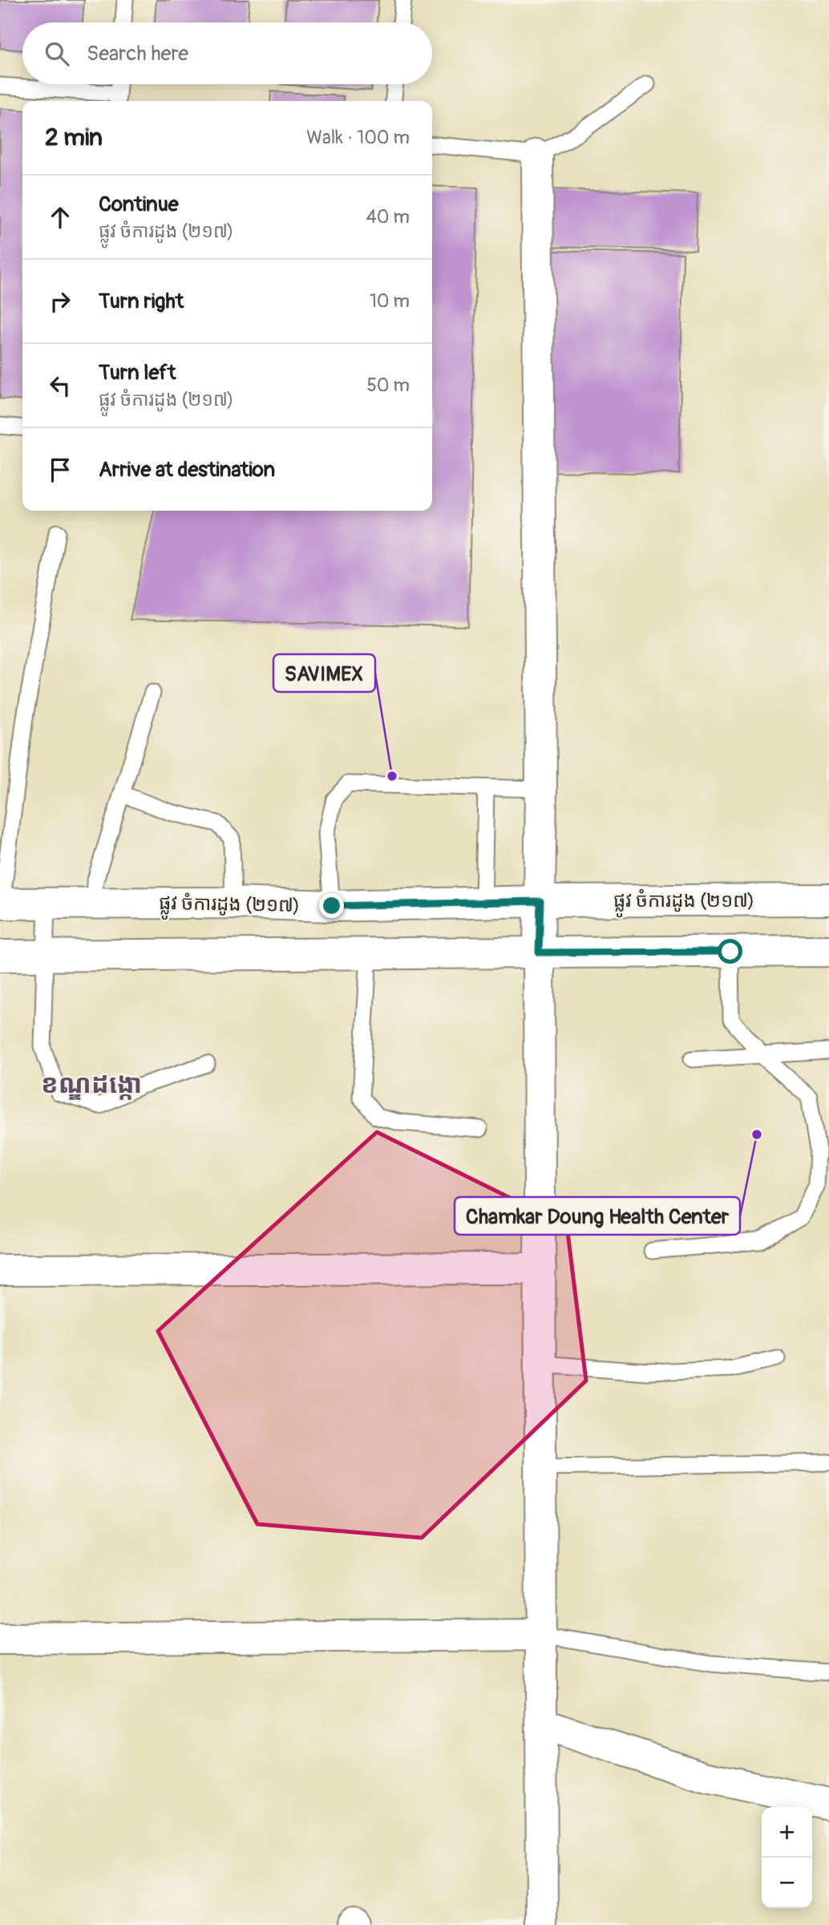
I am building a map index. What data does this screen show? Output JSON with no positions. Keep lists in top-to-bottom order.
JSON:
{
  "streets": {
    "street": ["ផ្លូវ ចំការដូង (២១៧)"]
  },
  "districts": ["ខណ្ឌដង្កោ"],
  "places": ["SAVIMEX", "Chamkar Doung Health Center"],
  "page": {
    "search": "Search here",
    "heading": ["2 min", "Walk · 100 m"],
    "list": [
      ["Continue", "ផ្លូវ ចំការដូង (២១៧)", "40 m"],
      ["Turn right", "10 m"],
      ["Turn left", "ផ្លូវ ចំការដូង (២១៧)", "50 m"],
      "Arrive at destination"
    ],
    "map_buttons": ["+", "−"]
  }
}
